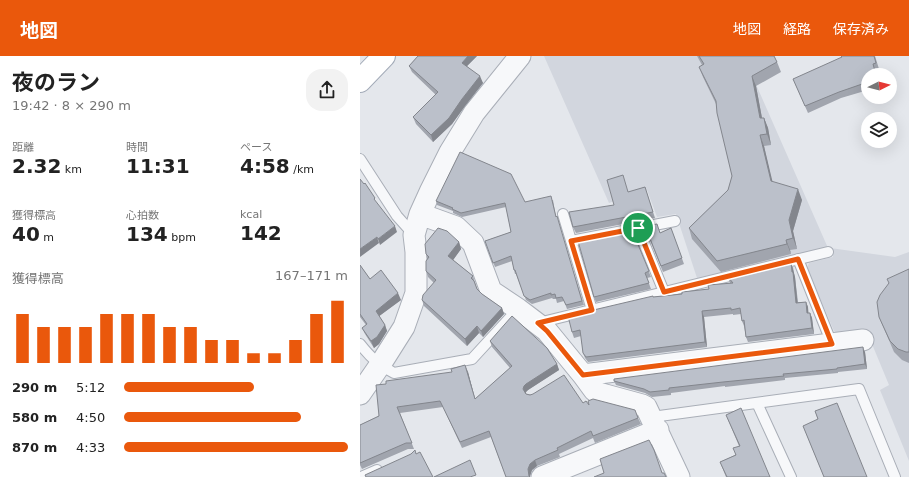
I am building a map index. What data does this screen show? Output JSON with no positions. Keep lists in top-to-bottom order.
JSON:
{
  "north": "right",
  "page": {
    "header": "地図",
    "nav": ["地図", "経路", "保存済み"],
    "heading": ["夜のラン", "19:42 · 8 × 290 m"],
    "stats": [
      ["距離", "2.32 km"],
      ["時間", "11:31"],
      ["ペース", "4:58 /km"],
      ["獲得標高", "40 m"],
      ["心拍数", "134 bpm"],
      ["kcal", "142"]
    ],
    "chart": ["獲得標高", "167–171 m"],
    "list": [
      {
        "name": "290 m",
        "note": "5:12"
      },
      {
        "name": "580 m",
        "note": "4:50"
      },
      {
        "name": "870 m",
        "note": "4:33"
      }
    ]
  }
}
